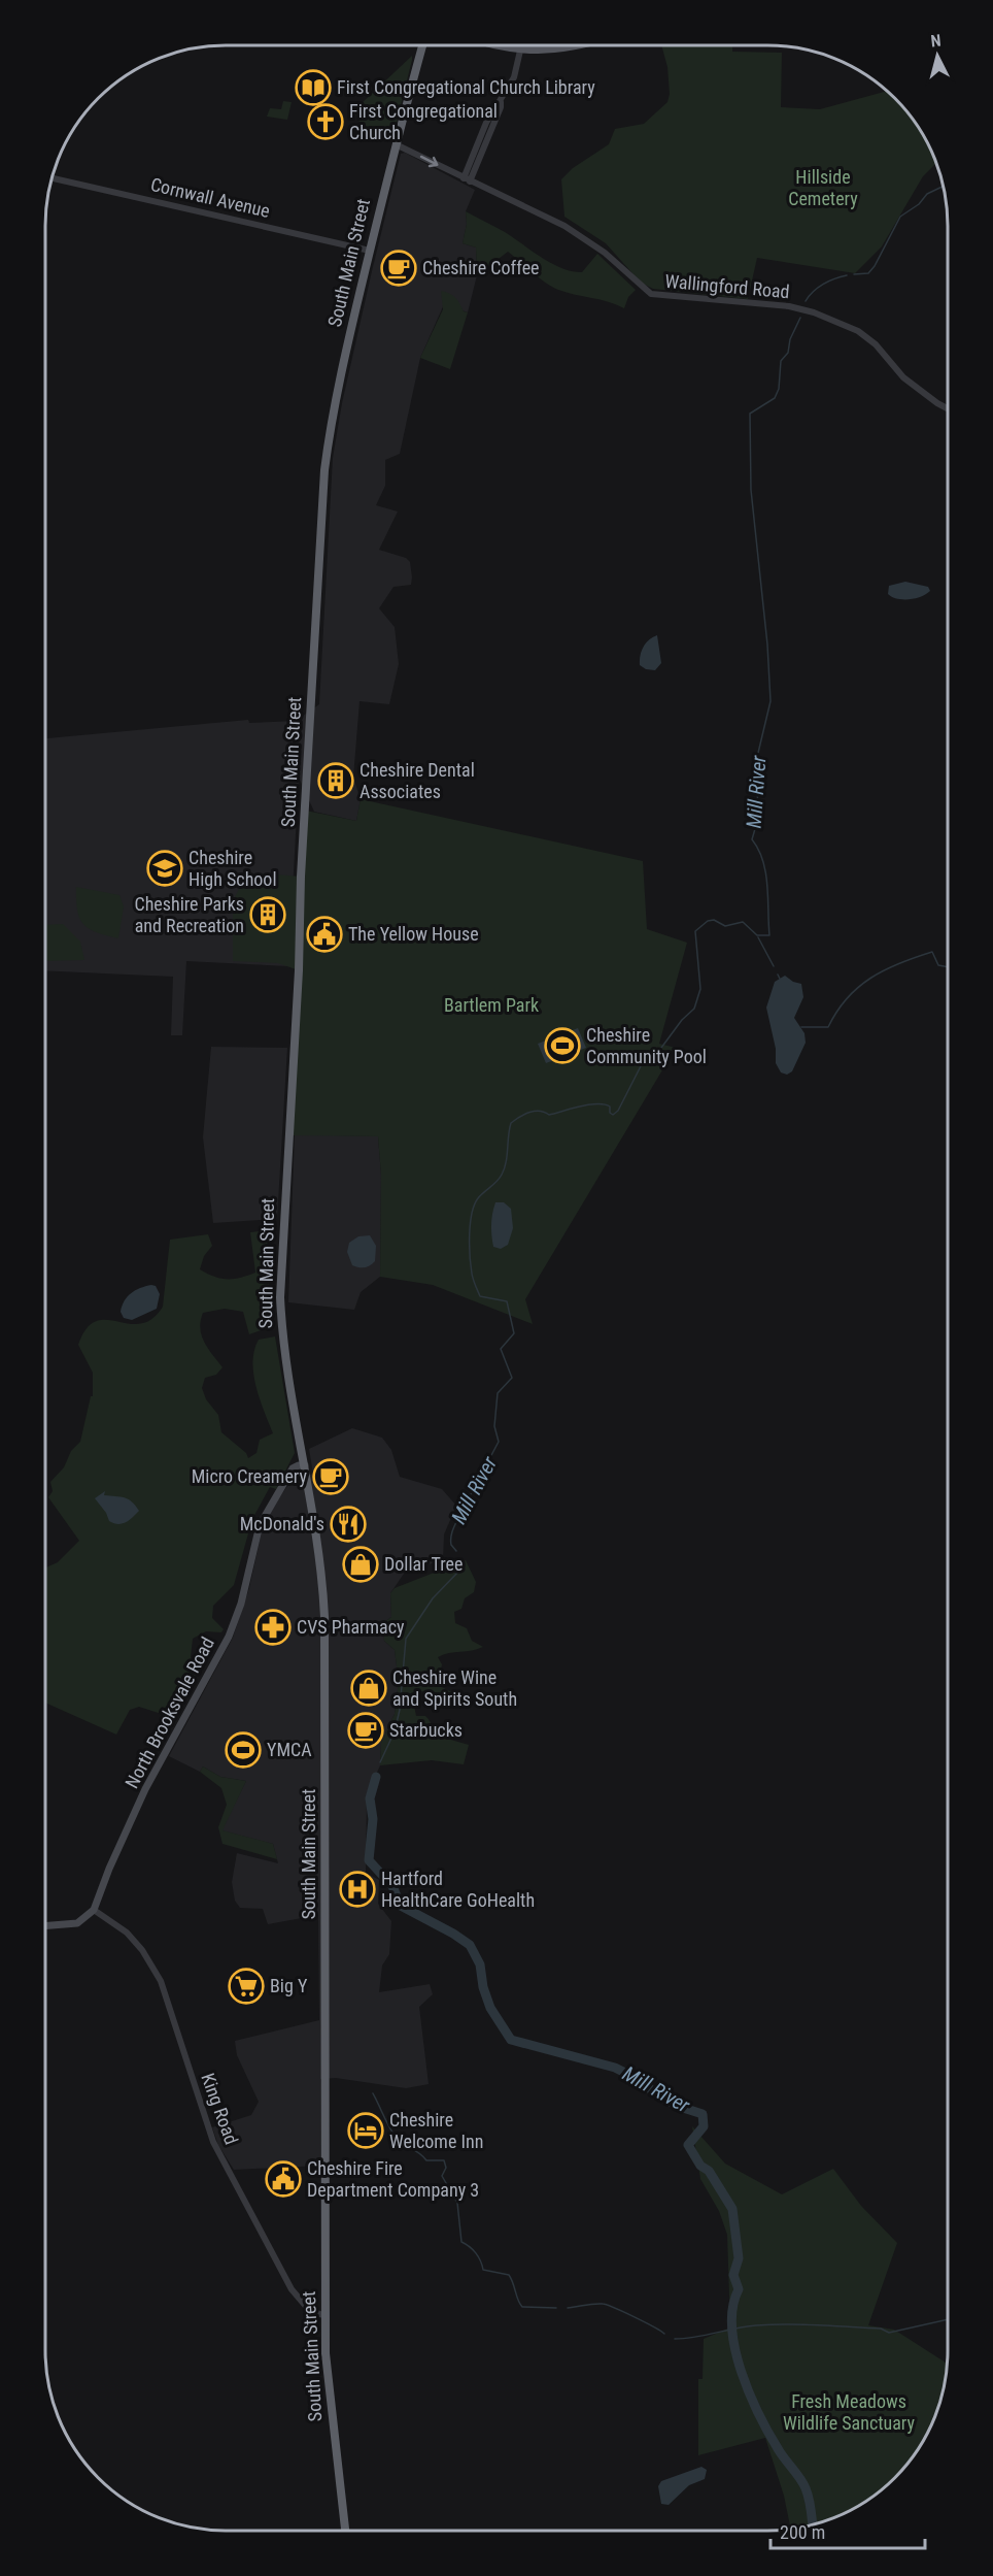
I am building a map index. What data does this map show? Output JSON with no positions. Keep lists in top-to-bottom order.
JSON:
{
  "streets": {
    "highway": ["South Main Street"],
    "main road": ["North Brooksvale Road"],
    "street": ["Cornwall Avenue", "Wallingford Road", "King Road"]
  },
  "crossings": [
    ["Cornwall Avenue", "South Main Street"],
    ["South Main Street", "Wallingford Road"],
    ["South Main Street", "North Brooksvale Road"],
    ["South Main Street", "King Road"],
    ["North Brooksvale Road", "King Road"]
  ],
  "water": ["Mill River"],
  "parks": ["Hillside Cemetery", "Bartlem Park", "Fresh Meadows Wildlife Sanctuary"],
  "places": {
    "library": ["First Congregational Church Library"],
    "church": ["First Congregational Church"],
    "cafe": ["Cheshire Coffee", "Micro Creamery", "Starbucks"],
    "building": ["Cheshire Dental Associates", "Cheshire Parks and Recreation"],
    "school or university": ["Cheshire High School"],
    "public building": ["The Yellow House", "Cheshire Fire Department Company 3"],
    "sports": ["Cheshire Community Pool", "YMCA"],
    "restaurant": ["McDonald's"],
    "shop": ["Dollar Tree", "Cheshire Wine and Spirits South"],
    "pharmacy": ["CVS Pharmacy"],
    "hospital": ["Hartford HealthCare GoHealth"],
    "supermarket": ["Big Y"],
    "hotel": ["Cheshire Welcome Inn"]
  },
  "scale_bar": "200 m",
  "north": "top"
}
